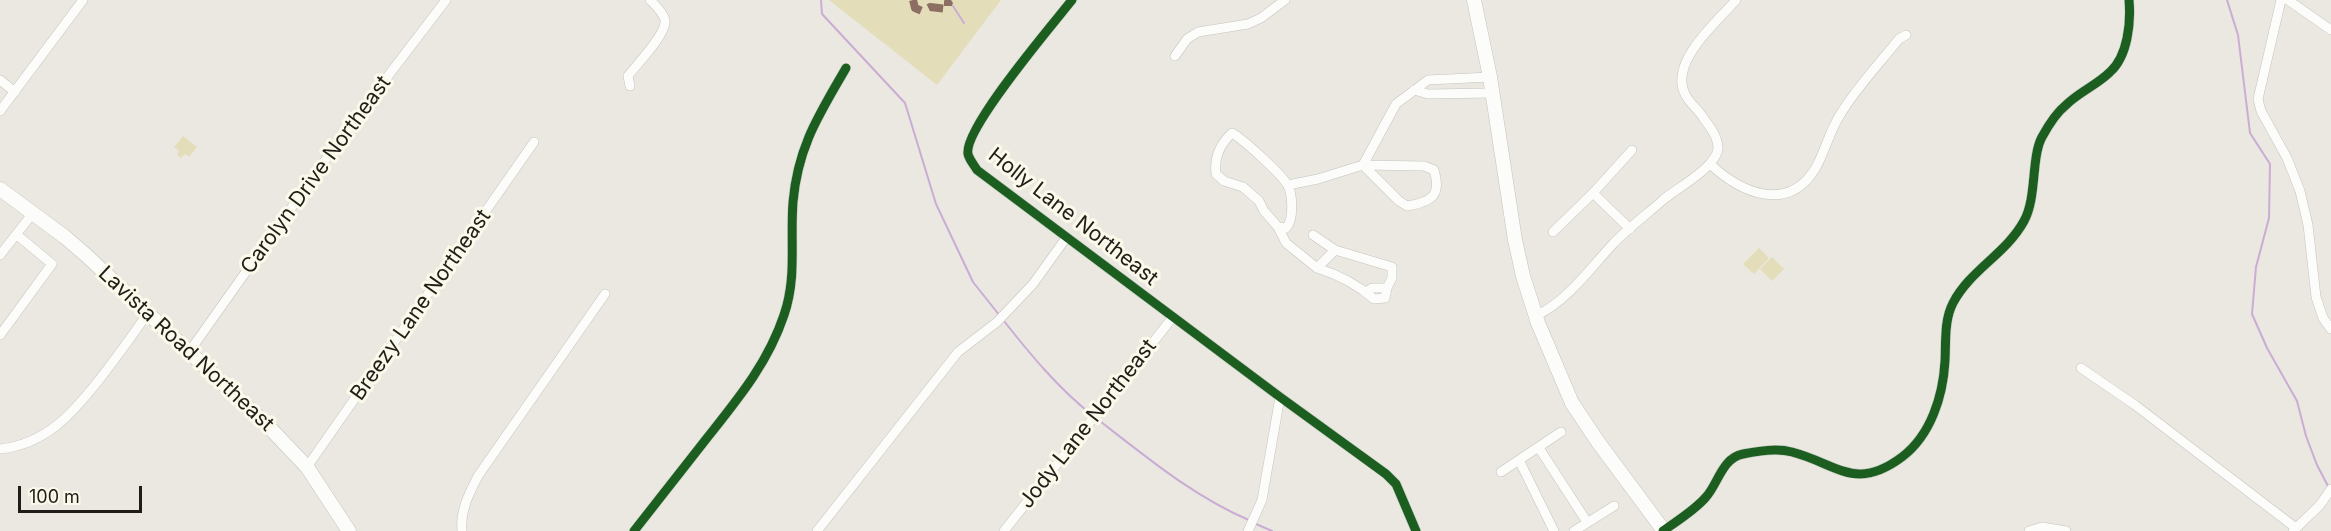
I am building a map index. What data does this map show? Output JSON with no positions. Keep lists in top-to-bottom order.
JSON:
{
  "streets": {
    "main road": ["Lavista Road Northeast"],
    "street": [
      "Carolyn Drive Northeast",
      "Holly Lane Northeast",
      "Breezy Lane Northeast",
      "Jody Lane Northeast"
    ]
  },
  "crossings": [
    ["Carolyn Drive Northeast", "Lavista Road Northeast"],
    ["Holly Lane Northeast", "Jody Lane Northeast"],
    ["Breezy Lane Northeast", "Lavista Road Northeast"]
  ],
  "scale_bar": "100 m"
}
